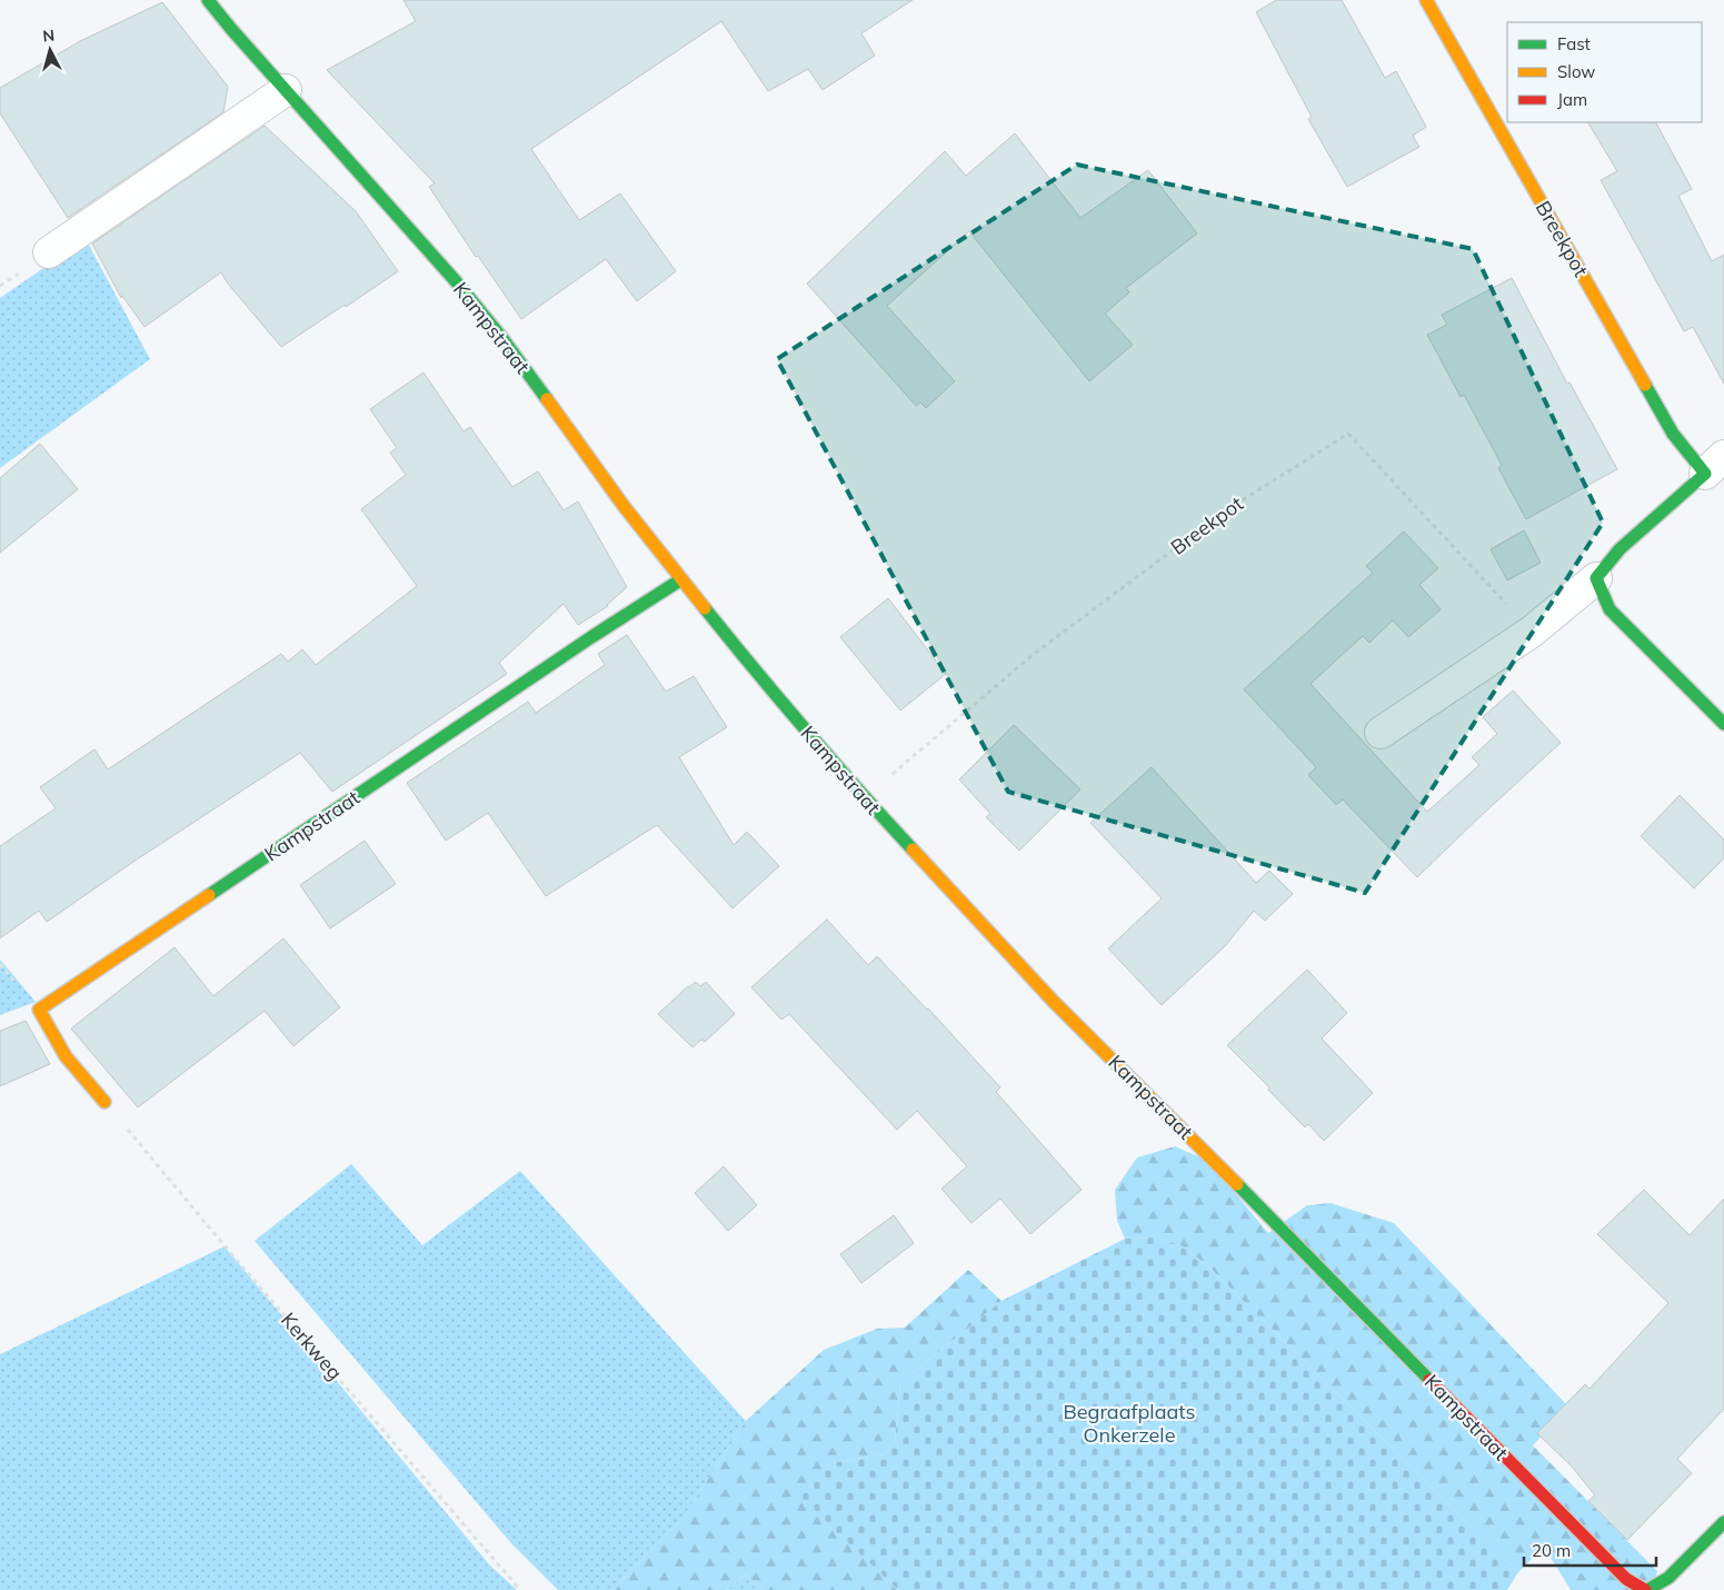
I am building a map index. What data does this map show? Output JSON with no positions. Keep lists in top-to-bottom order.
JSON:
{
  "streets": {
    "street": ["Breekpot", "Kampstraat"],
    "path": ["Kerkweg"]
  },
  "crossings": [
    ["Breekpot", "Kampstraat"],
    ["Kampstraat", "Kerkweg"]
  ],
  "parks": ["Begraafplaats Onkerzele"],
  "legend": ["Fast", "Slow", "Jam"],
  "scale_bar": "20 m",
  "north": "top"
}
